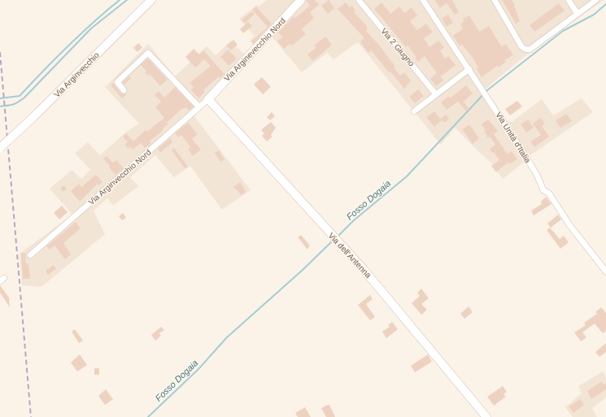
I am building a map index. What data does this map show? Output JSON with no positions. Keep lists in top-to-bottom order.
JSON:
{
  "streets": {
    "street": [
      "Via 2 Giugno",
      "Via Arginevecchio Nord",
      "Via Arginvecchio",
      "Via Unità d'Italia",
      "Via Arginvecchio Nord",
      "Via dell'Antenna"
    ]
  },
  "crossings": [
    ["Via Arginevecchio Nord", "Via Arginvecchio Nord"],
    ["Via Arginevecchio Nord", "Via dell'Antenna"],
    ["Via Arginvecchio Nord", "Via dell'Antenna"]
  ],
  "water": ["Fosso Dogaia"]
}
